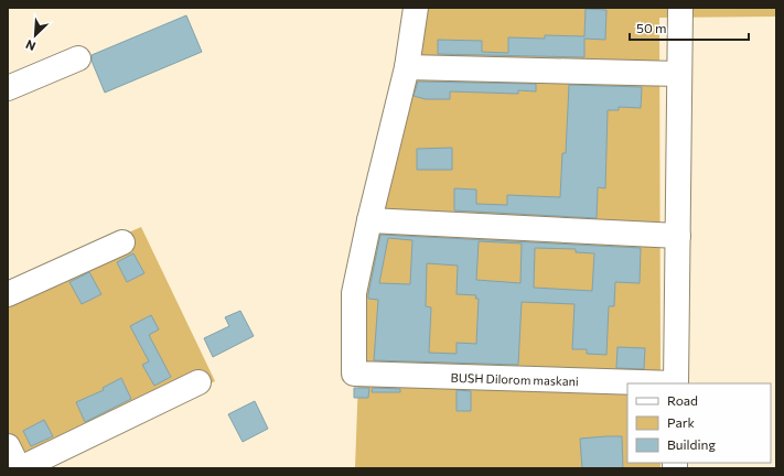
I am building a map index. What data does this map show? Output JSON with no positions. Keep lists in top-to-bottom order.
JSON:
{
  "streets": {
    "street": ["BUSH Dilorom maskani"]
  },
  "legend": ["Road", "Park", "Building"],
  "scale_bar": "50 m",
  "north": "bottom left"
}
